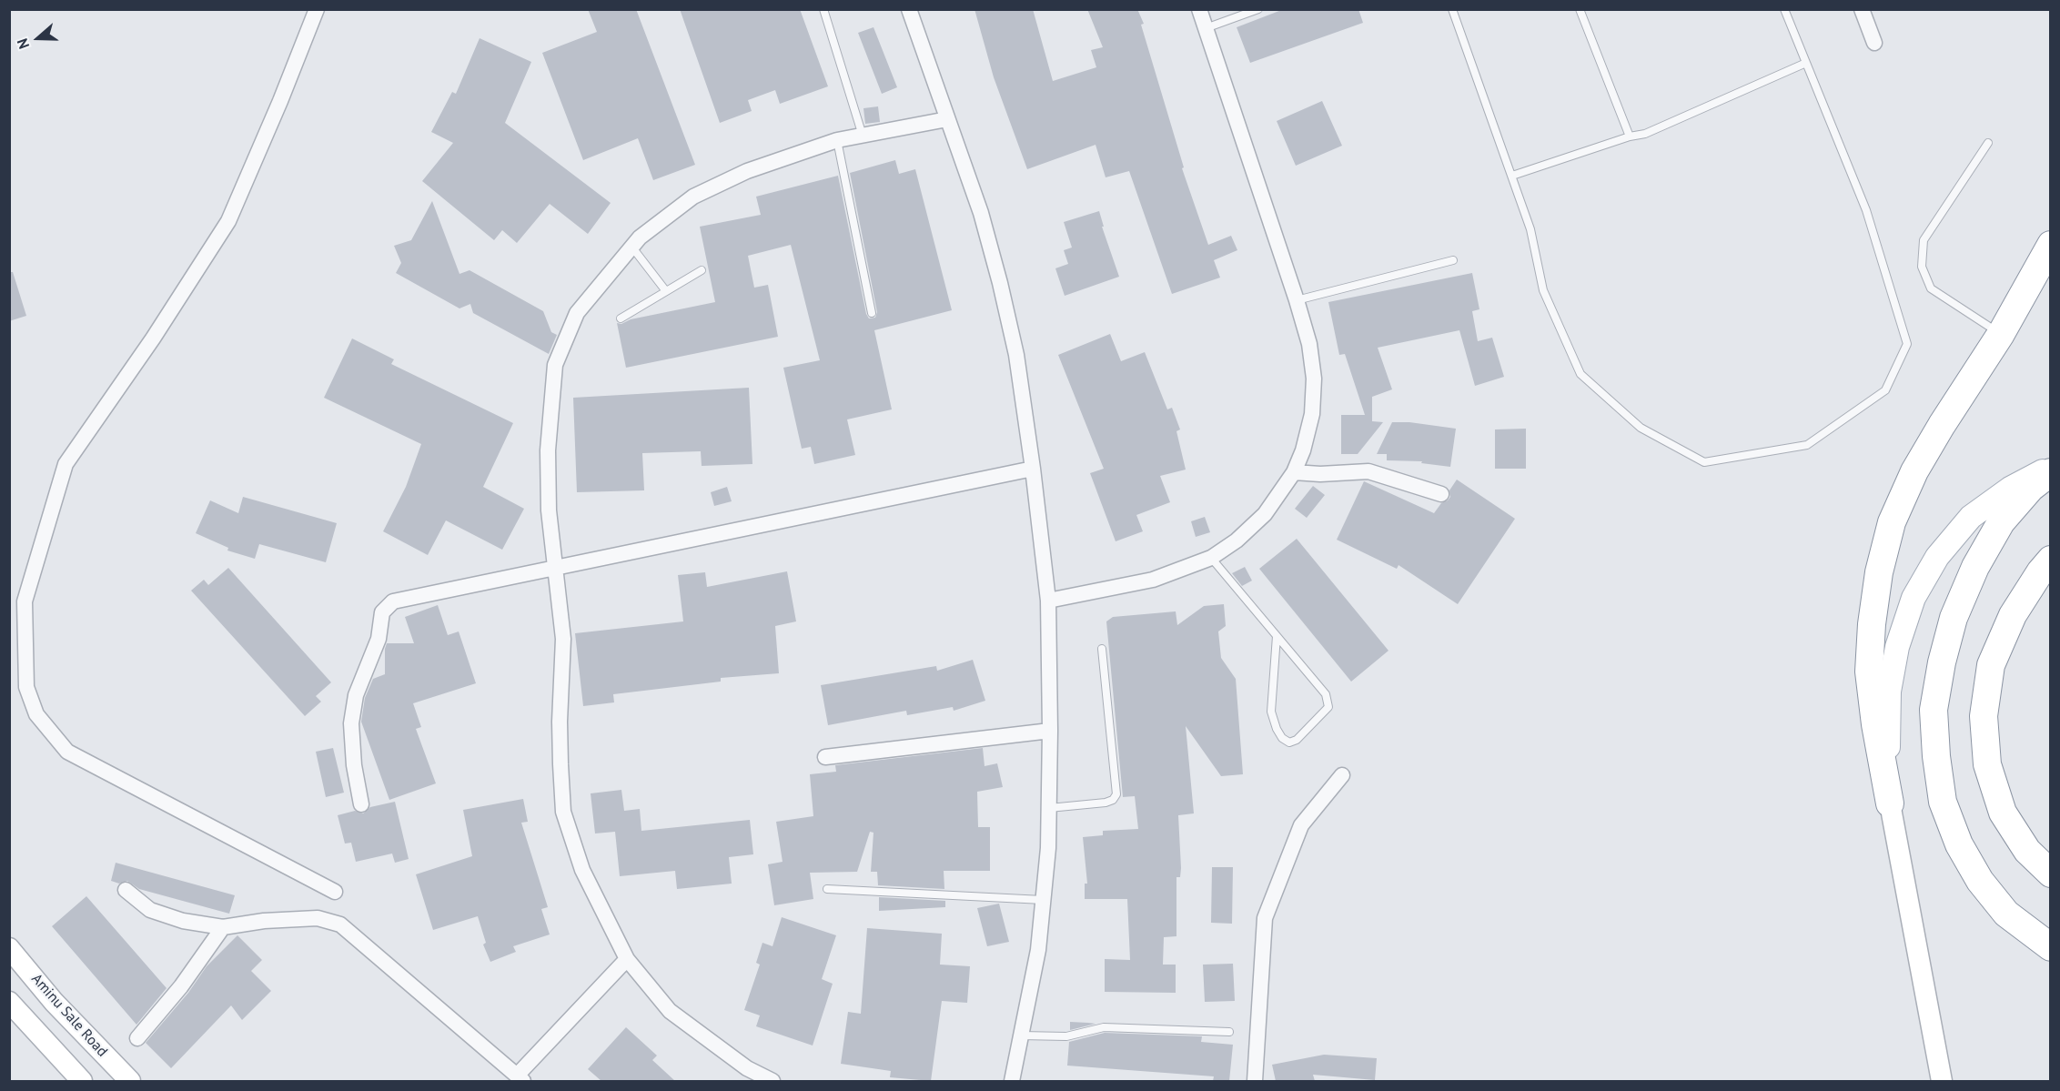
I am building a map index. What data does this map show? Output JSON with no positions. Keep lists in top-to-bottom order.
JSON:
{
  "streets": {
    "street": ["Aminu Sale Road"]
  },
  "north": "left"
}
